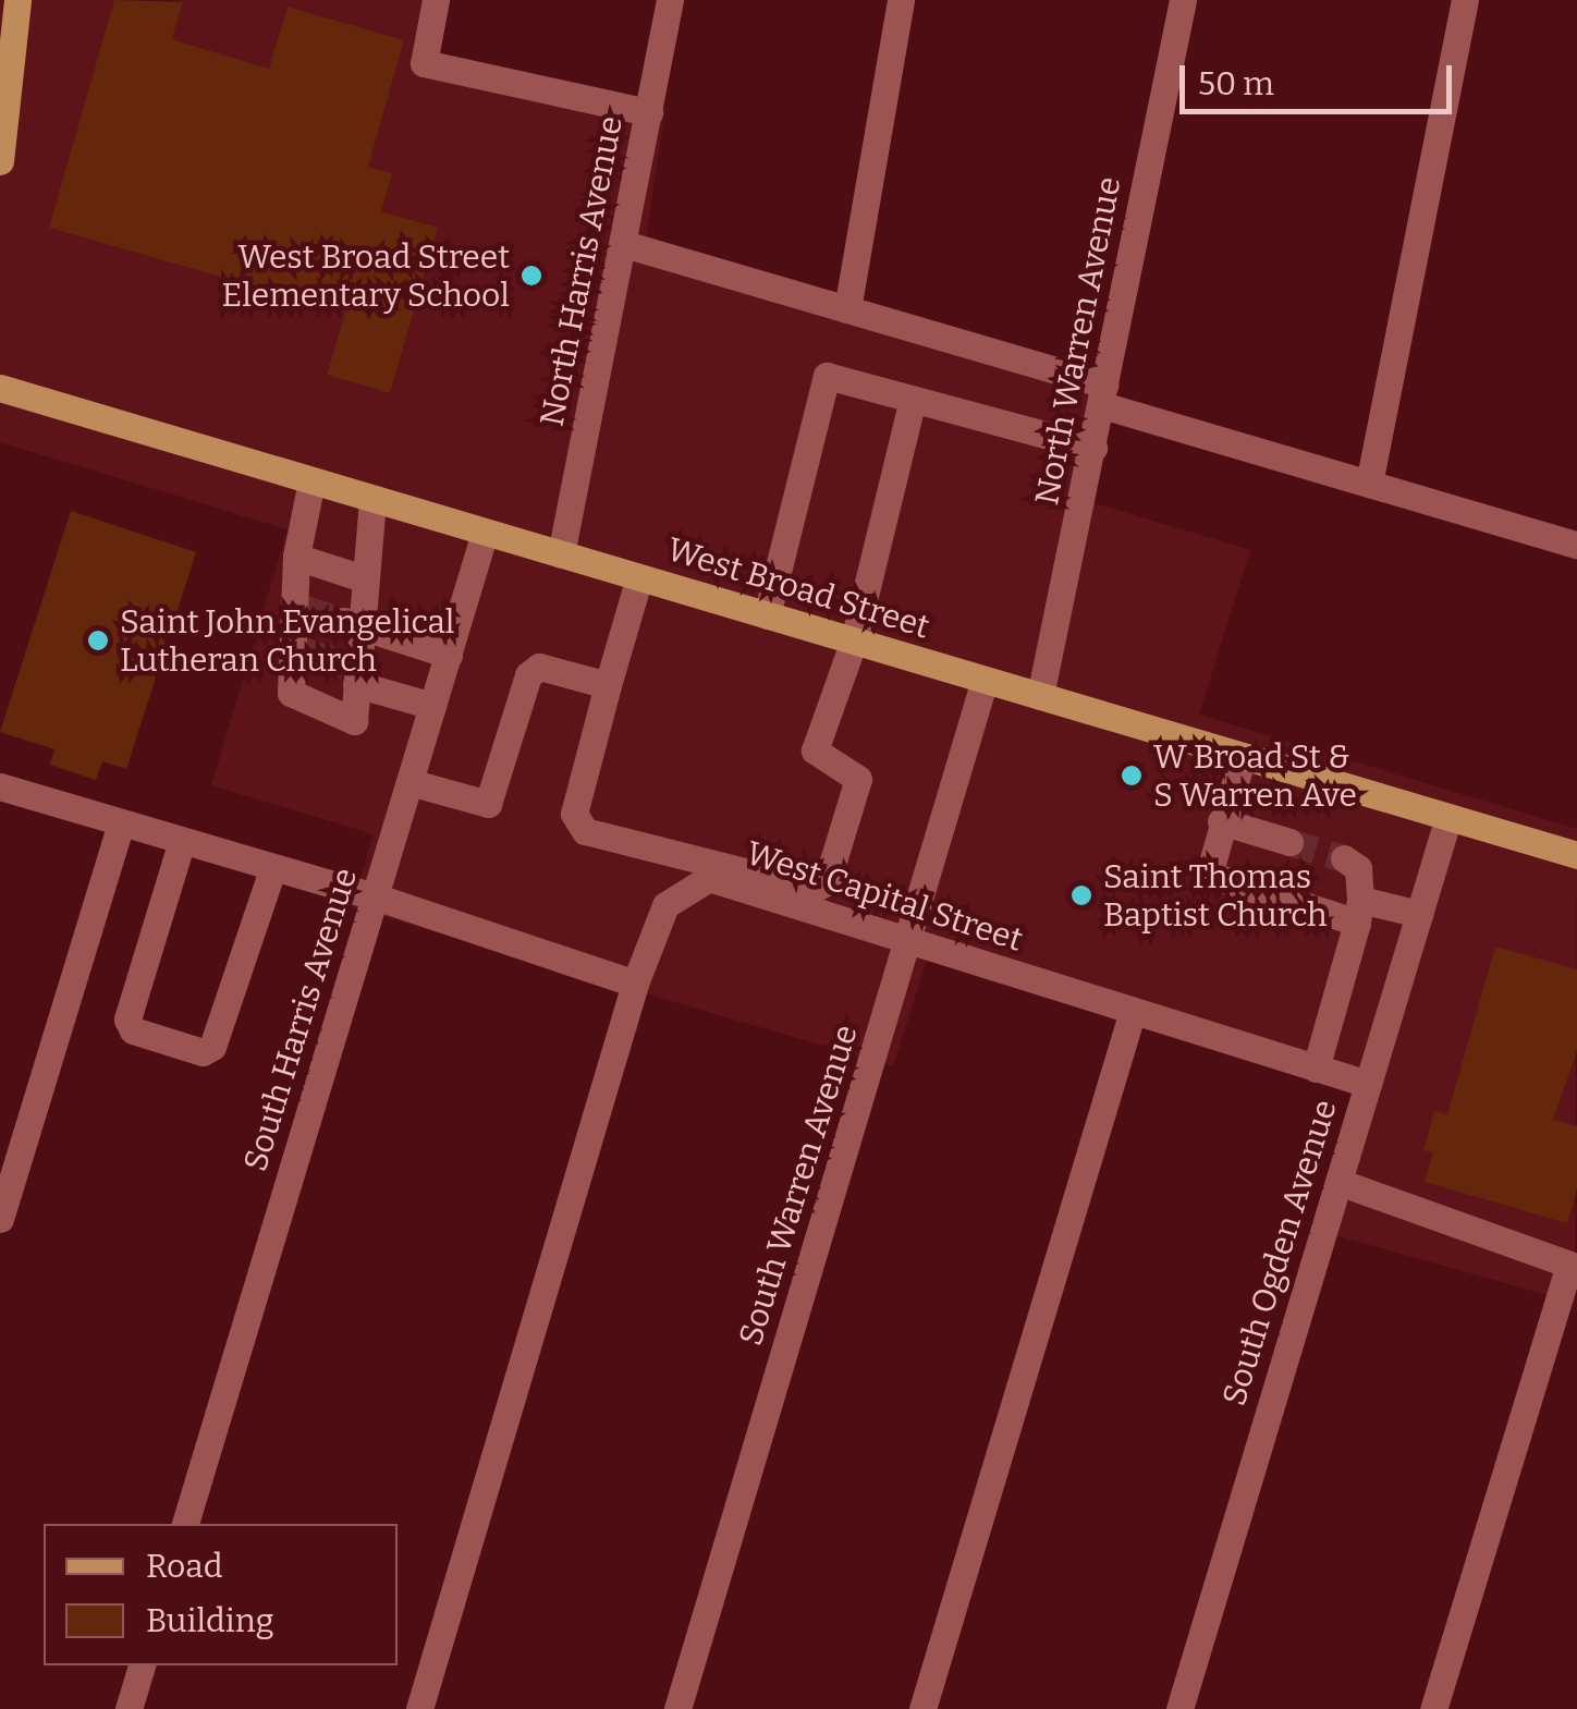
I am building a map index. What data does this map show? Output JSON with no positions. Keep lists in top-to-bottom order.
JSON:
{
  "streets": {
    "main road": ["West Broad Street"],
    "street": [
      "North Harris Avenue",
      "North Warren Avenue",
      "West Capital Street",
      "South Harris Avenue",
      "South Warren Avenue",
      "South Ogden Avenue"
    ]
  },
  "crossings": [
    ["North Harris Avenue", "West Broad Street"],
    ["North Warren Avenue", "West Broad Street"],
    ["West Broad Street", "South Harris Avenue"],
    ["West Broad Street", "South Warren Avenue"],
    ["West Broad Street", "South Ogden Avenue"],
    ["West Capital Street", "South Warren Avenue"],
    ["West Capital Street", "South Ogden Avenue"]
  ],
  "places": [
    "West Broad Street Elementary School",
    "Saint John Evangelical Lutheran Church",
    "W Broad St & S Warren Ave",
    "Saint Thomas Baptist Church"
  ],
  "legend": ["Road", "Building"],
  "scale_bar": "50 m"
}
